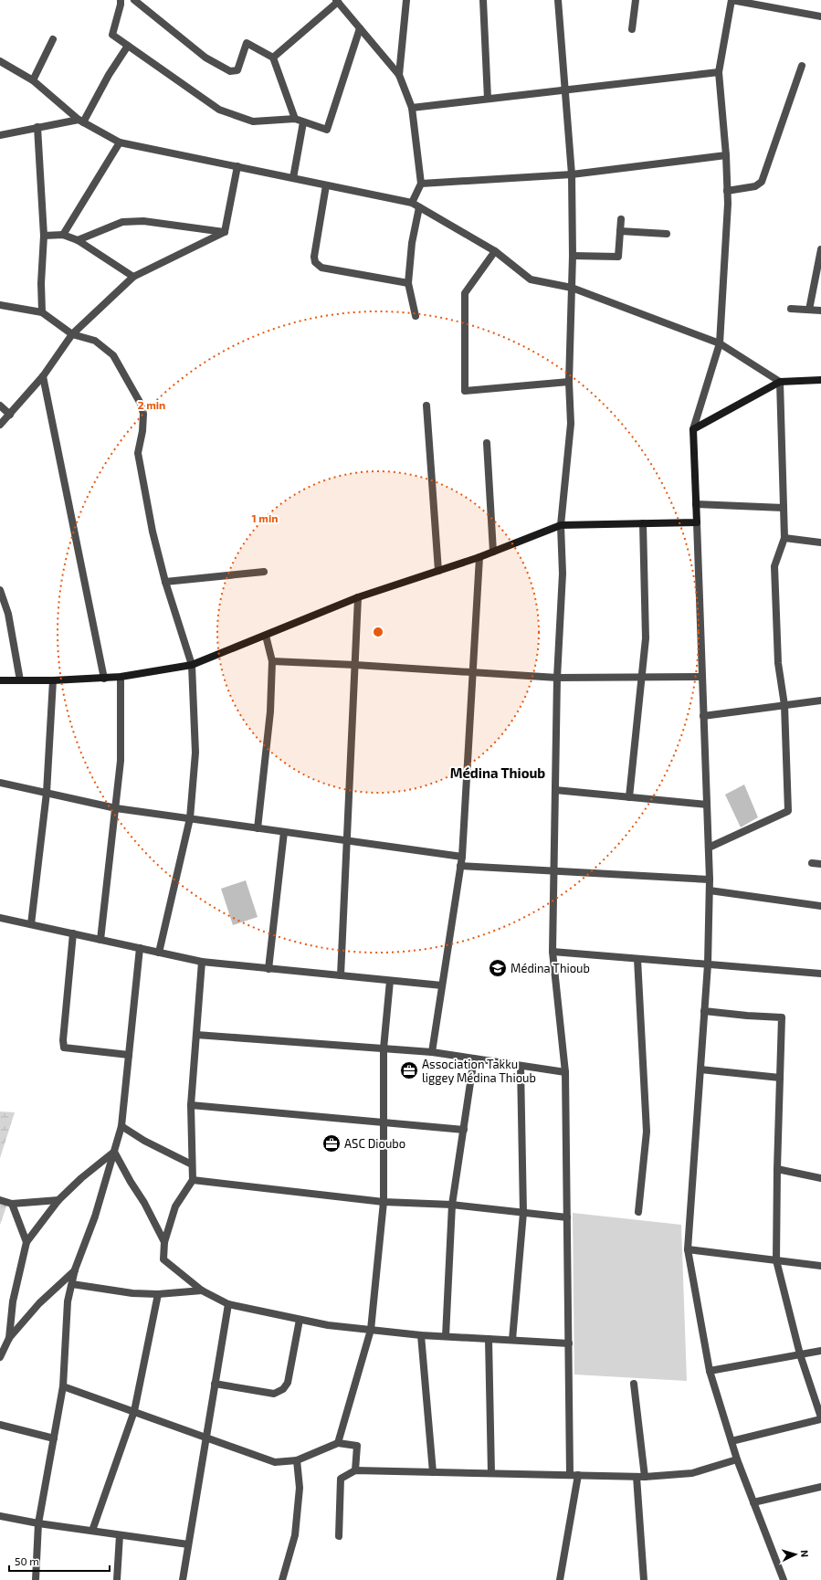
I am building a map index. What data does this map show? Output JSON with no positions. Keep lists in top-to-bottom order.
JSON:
{
  "districts": ["Médina Thioub"],
  "places": {
    "school or university": ["Médina Thioub"],
    "office": ["Association Takku liggey Médina Thioub", "ASC Dioubo"]
  },
  "scale_bar": "50 m",
  "north": "right",
  "rings": ["2 min", "1 min"]
}
